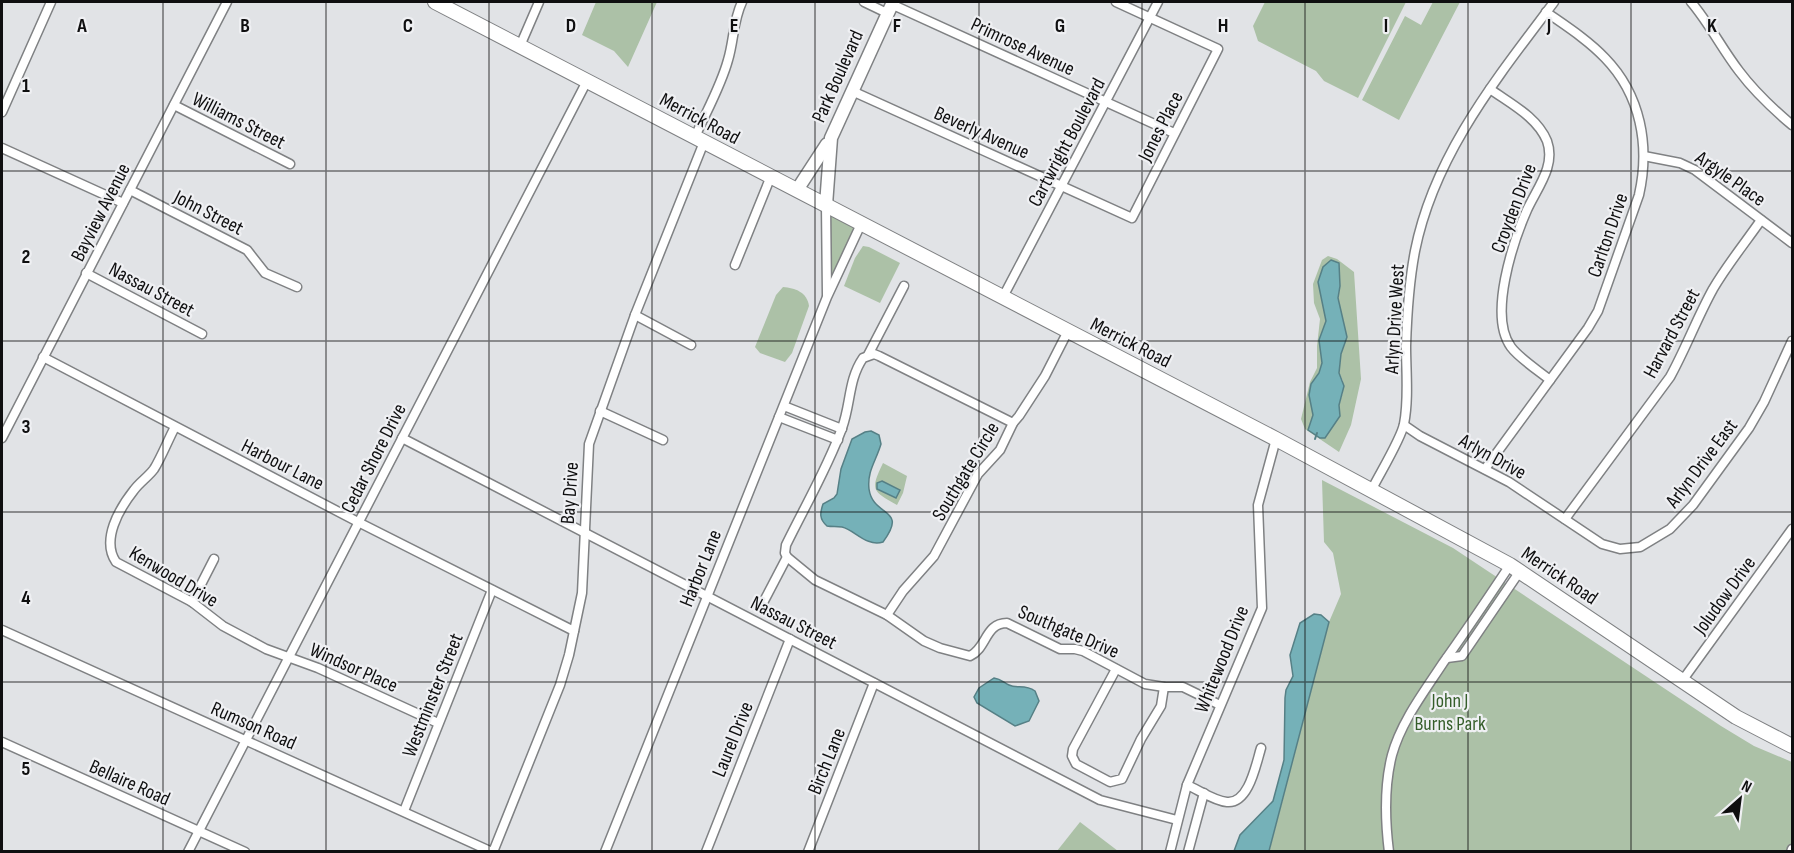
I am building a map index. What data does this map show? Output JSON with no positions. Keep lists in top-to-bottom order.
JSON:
{
  "streets": {
    "main road": ["Park Boulevard", "Merrick Road"],
    "street": [
      "Primrose Avenue",
      "Williams Street",
      "Jones Place",
      "Beverly Avenue",
      "Cartwright Boulevard",
      "Argyle Place",
      "Croyden Drive",
      "Bayview Avenue",
      "John Street",
      "Carlton Drive",
      "Nassau Street",
      "Arlyn Drive West",
      "Harvard Street",
      "Arlyn Drive",
      "Cedar Shore Drive",
      "Arlyn Drive East",
      "Harbour Lane",
      "Southgate Circle",
      "Bay Drive",
      "Harbor Lane",
      "Kenwood Drive",
      "Joludow Drive",
      "Southgate Drive",
      "Whitewood Drive",
      "Windsor Place",
      "Westminster Street",
      "Rumson Road",
      "Laurel Drive",
      "Birch Lane",
      "Bellaire Road"
    ]
  },
  "crossings": [
    ["Primrose Avenue", "Park Boulevard"],
    ["Primrose Avenue", "Jones Place"],
    ["Primrose Avenue", "Cartwright Boulevard"],
    ["Park Boulevard", "Merrick Road"],
    ["Park Boulevard", "Beverly Avenue"],
    ["Park Boulevard", "Harbor Lane"],
    ["Merrick Road", "Cartwright Boulevard"],
    ["Merrick Road", "Arlyn Drive West"],
    ["Merrick Road", "Cedar Shore Drive"],
    ["Merrick Road", "Southgate Circle"],
    ["Merrick Road", "Bay Drive"],
    ["Merrick Road", "Harbor Lane"],
    ["Merrick Road", "Joludow Drive"],
    ["Merrick Road", "Whitewood Drive"],
    ["Williams Street", "Bayview Avenue"],
    ["Jones Place", "Beverly Avenue"],
    ["Jones Place", "Cartwright Boulevard"],
    ["Beverly Avenue", "Cartwright Boulevard"],
    ["Argyle Place", "Carlton Drive"],
    ["Argyle Place", "Harvard Street"],
    ["Croyden Drive", "Carlton Drive"],
    ["Croyden Drive", "Arlyn Drive West"],
    ["Bayview Avenue", "John Street"],
    ["Bayview Avenue", "Nassau Street"],
    ["Bayview Avenue", "Harbour Lane"],
    ["Carlton Drive", "Arlyn Drive West"],
    ["Carlton Drive", "Arlyn Drive"],
    ["Nassau Street", "Cedar Shore Drive"],
    ["Nassau Street", "Bay Drive"],
    ["Nassau Street", "Harbor Lane"],
    ["Nassau Street", "Whitewood Drive"],
    ["Nassau Street", "Laurel Drive"],
    ["Nassau Street", "Birch Lane"],
    ["Arlyn Drive West", "Arlyn Drive"],
    ["Harvard Street", "Arlyn Drive"],
    ["Harvard Street", "Arlyn Drive East"],
    ["Arlyn Drive", "Arlyn Drive East"],
    ["Cedar Shore Drive", "Harbour Lane"],
    ["Cedar Shore Drive", "Kenwood Drive"],
    ["Cedar Shore Drive", "Windsor Place"],
    ["Cedar Shore Drive", "Rumson Road"],
    ["Cedar Shore Drive", "Bellaire Road"],
    ["Harbour Lane", "Bay Drive"],
    ["Harbour Lane", "Kenwood Drive"],
    ["Harbour Lane", "Westminster Street"],
    ["Southgate Circle", "Southgate Drive"],
    ["Bay Drive", "Rumson Road"],
    ["Kenwood Drive", "Windsor Place"],
    ["Southgate Drive", "Whitewood Drive"],
    ["Windsor Place", "Westminster Street"],
    ["Westminster Street", "Rumson Road"]
  ],
  "parks": ["John J Burns Park"],
  "north": "top right",
  "grid": {
    "columns": [
      "A",
      "B",
      "C",
      "D",
      "E",
      "F",
      "G",
      "H",
      "I",
      "J",
      "K"
    ],
    "rows": [
      "1",
      "2",
      "3",
      "4",
      "5"
    ]
  }
}
